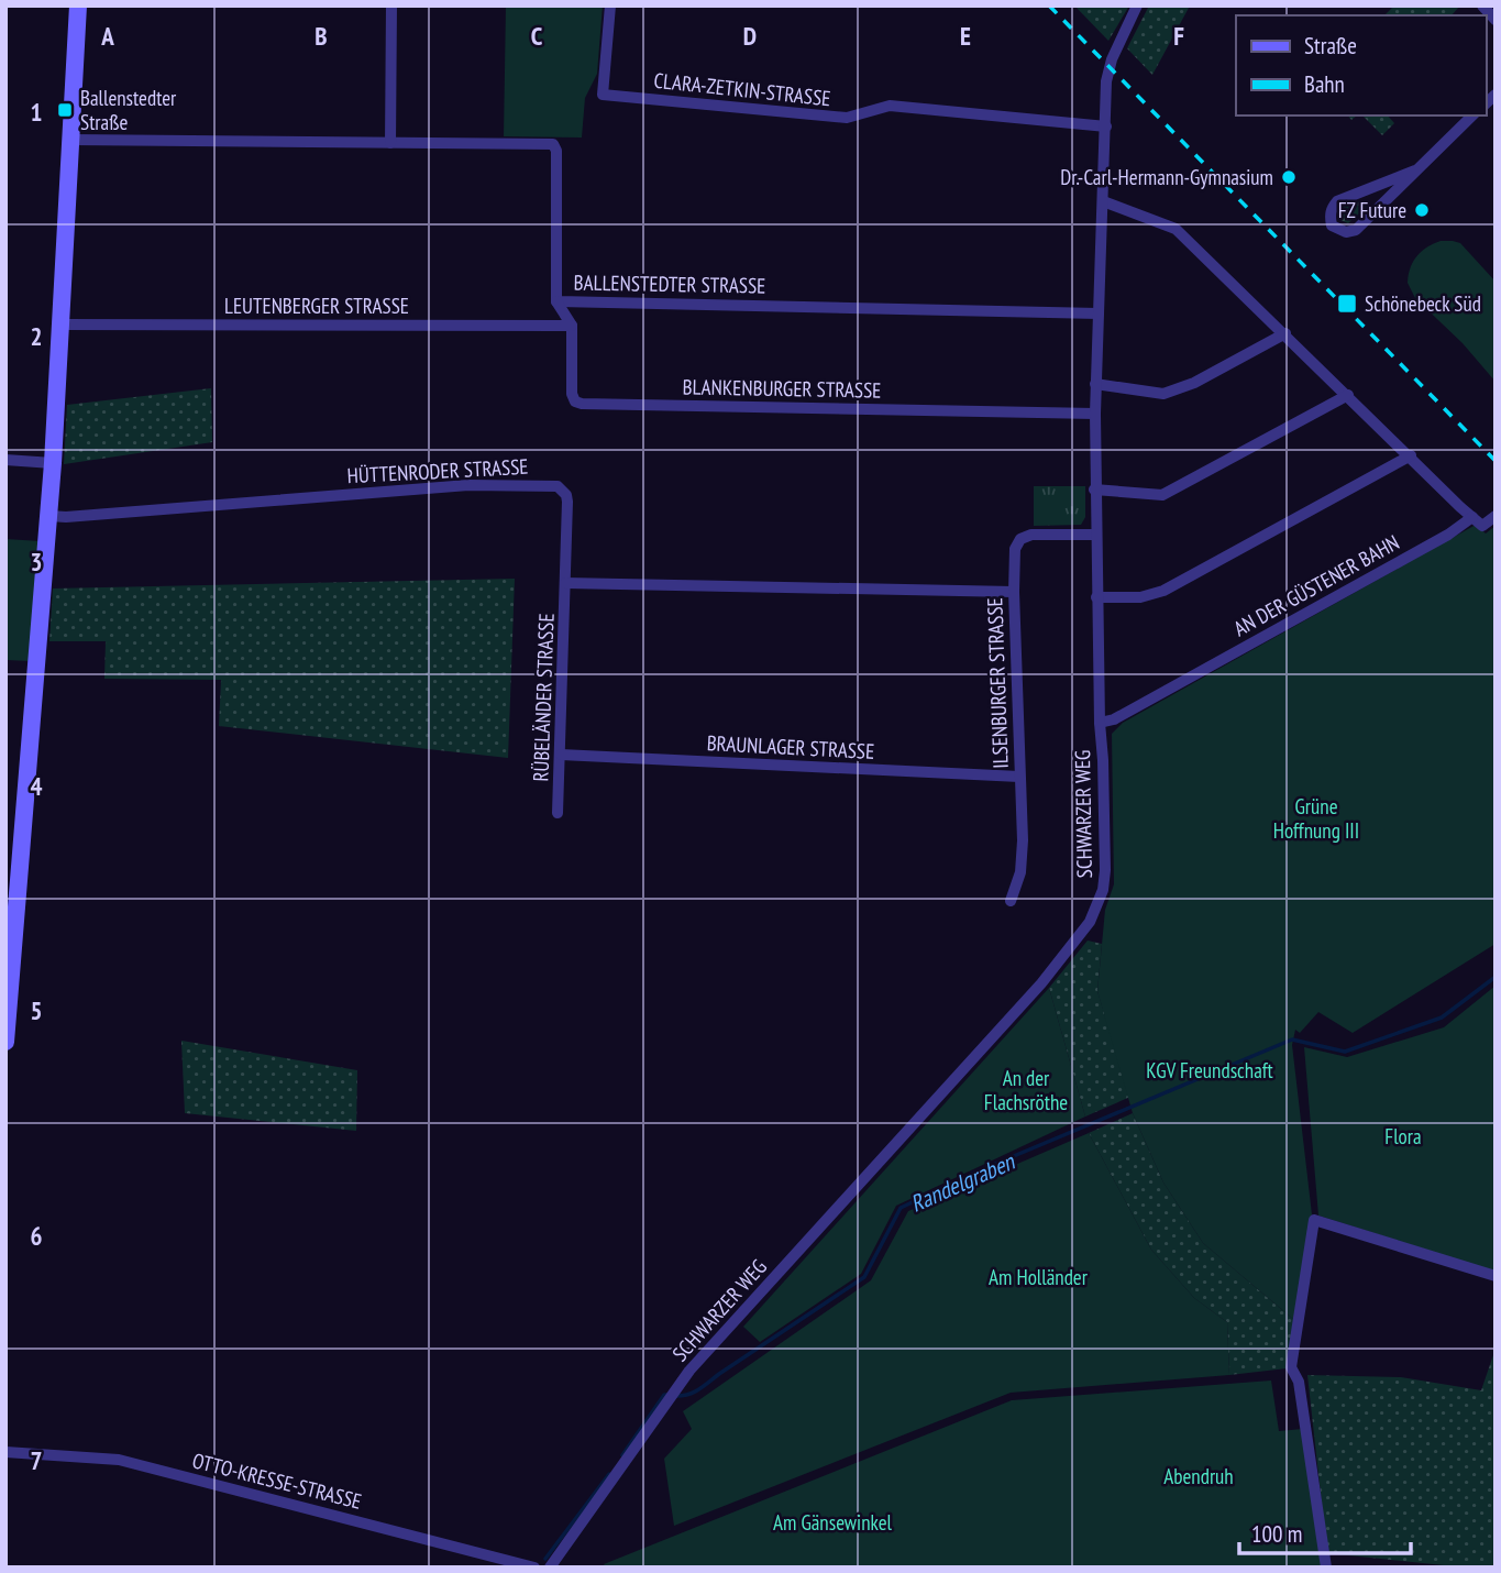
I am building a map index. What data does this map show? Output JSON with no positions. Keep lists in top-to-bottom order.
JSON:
{
  "streets": {
    "street": [
      "CLARA-ZETKIN-STRASSE",
      "BALLENSTEDTER STRASSE",
      "LEUTENBERGER STRASSE",
      "BLANKENBURGER STRASSE",
      "HÜTTENRODER STRASSE",
      "AN DER GÜSTENER BAHN",
      "ILSENBURGER STRASSE",
      "RÜBELÄNDER STRASSE",
      "BRAUNLAGER STRASSE",
      "SCHWARZER WEG",
      "OTTO-KRESSE-STRASSE"
    ]
  },
  "crossings": [
    ["CLARA-ZETKIN-STRASSE", "SCHWARZER WEG"],
    ["BALLENSTEDTER STRASSE", "SCHWARZER WEG"],
    ["LEUTENBERGER STRASSE", "BLANKENBURGER STRASSE"],
    ["BLANKENBURGER STRASSE", "SCHWARZER WEG"],
    ["HÜTTENRODER STRASSE", "RÜBELÄNDER STRASSE"],
    ["AN DER GÜSTENER BAHN", "SCHWARZER WEG"],
    ["ILSENBURGER STRASSE", "BRAUNLAGER STRASSE"],
    ["ILSENBURGER STRASSE", "SCHWARZER WEG"],
    ["RÜBELÄNDER STRASSE", "BRAUNLAGER STRASSE"]
  ],
  "water": ["Randelgraben"],
  "parks": [
    "Grüne Hoffnung III",
    "KGV Freundschaft",
    "An der Flachsröthe",
    "Flora",
    "Am Holländer",
    "Abendruh",
    "Am Gänsewinkel"
  ],
  "places": {
    "transit": ["Ballenstedter Straße", "Schönebeck Süd"],
    "other": ["Dr.-Carl-Hermann-Gymnasium", "FZ Future"]
  },
  "legend": ["Straße", "Bahn"],
  "scale_bar": "100 m",
  "grid": {
    "columns": [
      "A",
      "B",
      "C",
      "D",
      "E",
      "F"
    ],
    "rows": [
      "1",
      "2",
      "3",
      "4",
      "5",
      "6",
      "7"
    ]
  }
}
